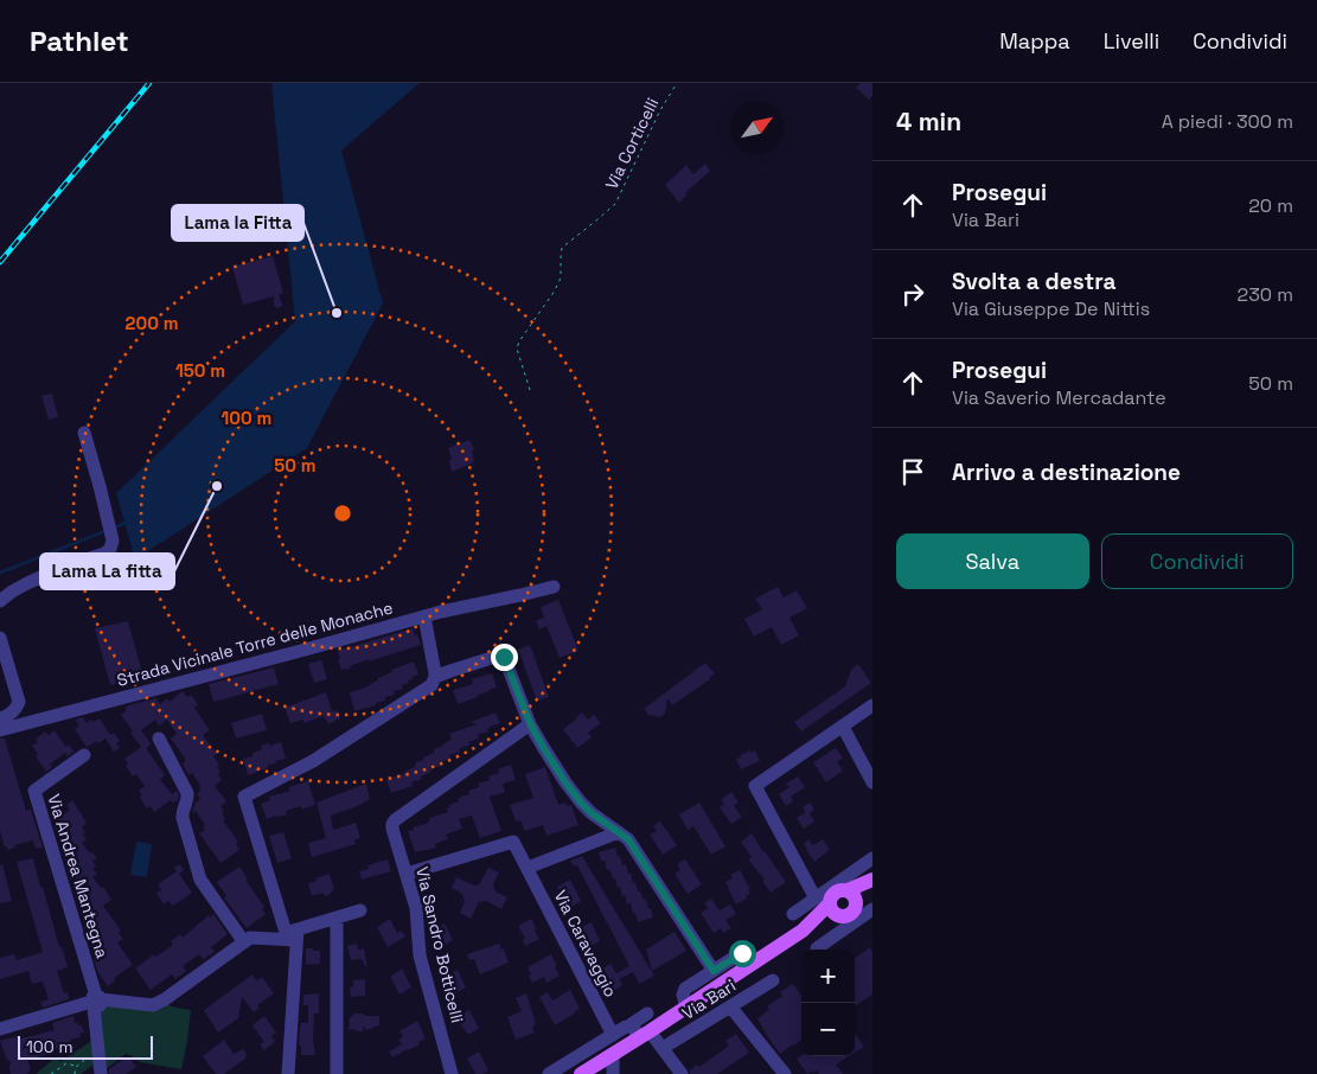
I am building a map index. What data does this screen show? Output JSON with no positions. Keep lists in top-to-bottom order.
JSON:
{
  "streets": {
    "main road": ["Via Bari"],
    "street": [
      "Strada Vicinale Torre delle Monache",
      "Via Andrea Mantegna",
      "Via Caravaggio",
      "Via Sandro Botticelli"
    ],
    "path": ["Via Corticelli"]
  },
  "crossings": [
    ["Via Caravaggio", "Via Sandro Botticelli"]
  ],
  "places": ["Lama la Fitta", "Lama La fitta"],
  "scale_bar": "100 m",
  "north": "top right",
  "page": {
    "header": "Pathlet",
    "nav": ["Mappa", "Livelli", "Condividi"],
    "heading": ["4 min", "A piedi · 300 m"],
    "list": [
      ["Prosegui", "Via Bari", "20 m"],
      ["Svolta a destra", "Via Giuseppe De Nittis", "230 m"],
      ["Prosegui", "Via Saverio Mercadante", "50 m"],
      "Arrivo a destinazione"
    ],
    "buttons": ["Salva", "Condividi"],
    "map_buttons": ["+", "−"],
    "scale": "100 m"
  },
  "rings": [
    "200 m",
    "150 m",
    "100 m",
    "50 m"
  ]
}
